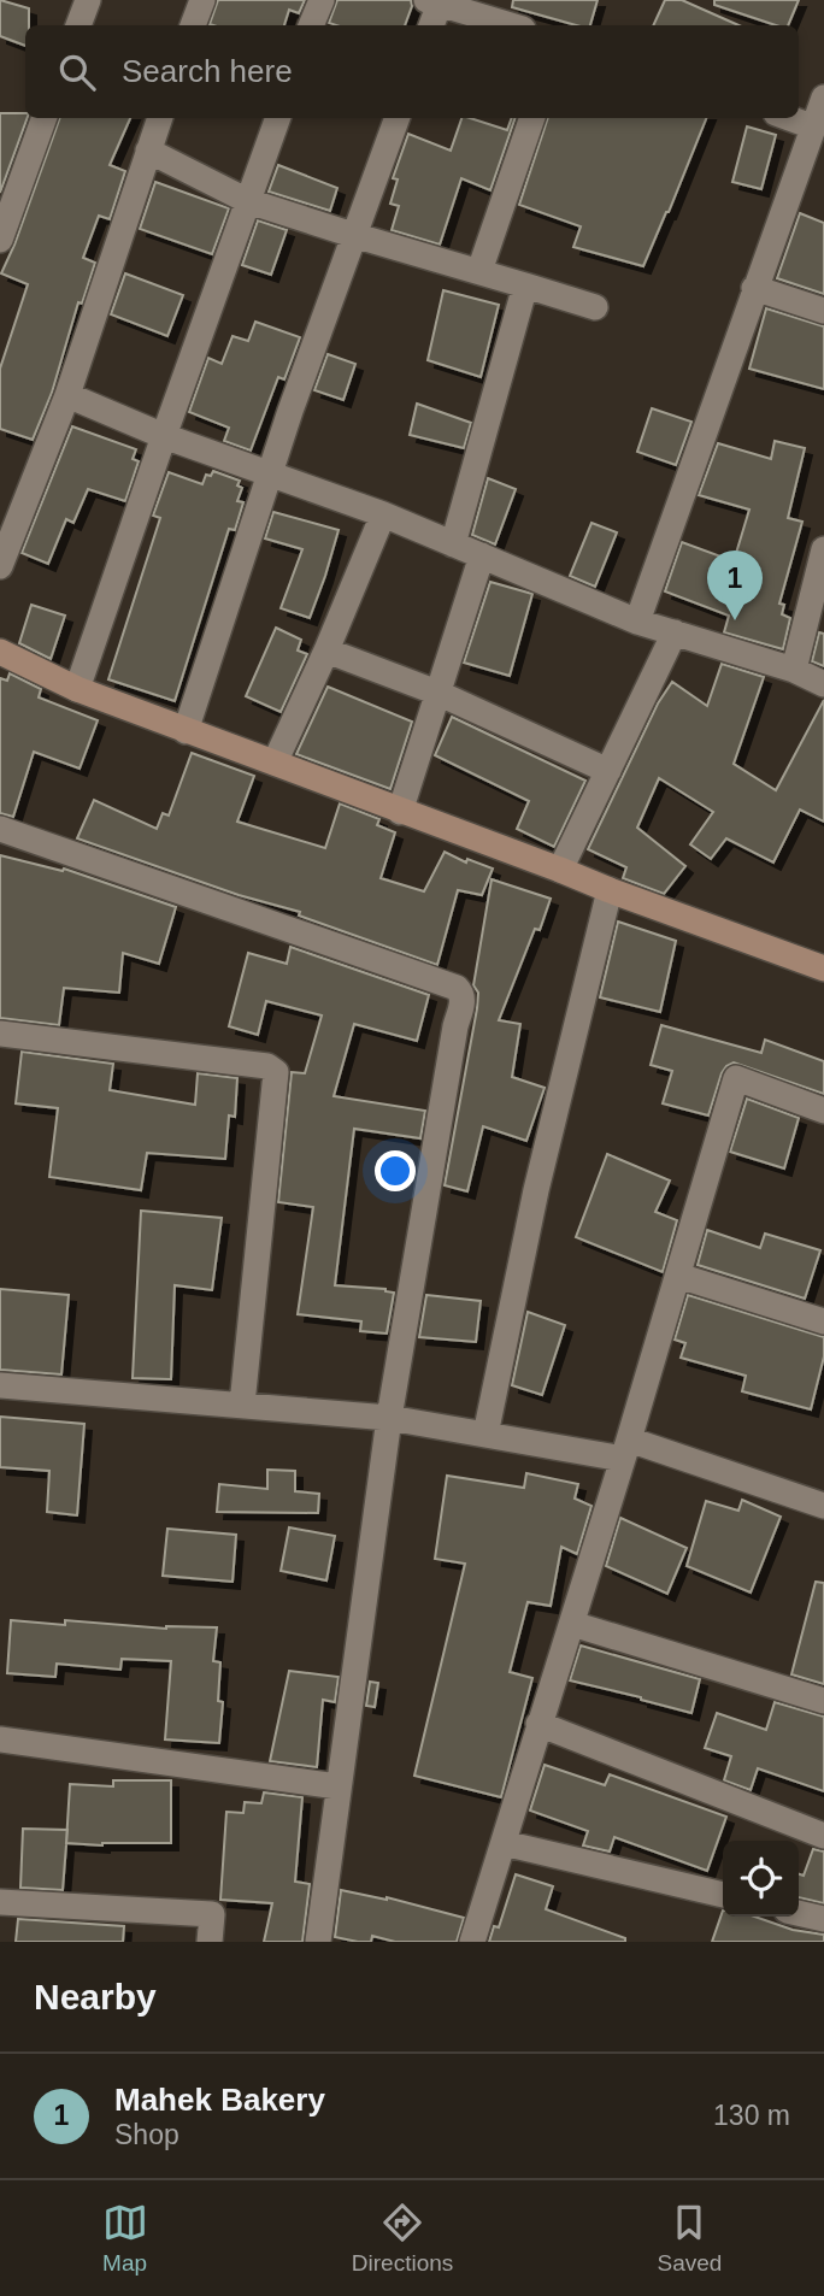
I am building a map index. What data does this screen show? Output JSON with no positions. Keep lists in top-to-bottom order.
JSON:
{
  "page": {
    "search": "Search here",
    "pins": "1",
    "heading": "Nearby",
    "list": [
      {
        "mark": "1",
        "name": "Mahek Bakery",
        "note": "Shop",
        "value": "130 m"
      }
    ],
    "nav": ["Map", "Directions", "Saved"]
  }
}
